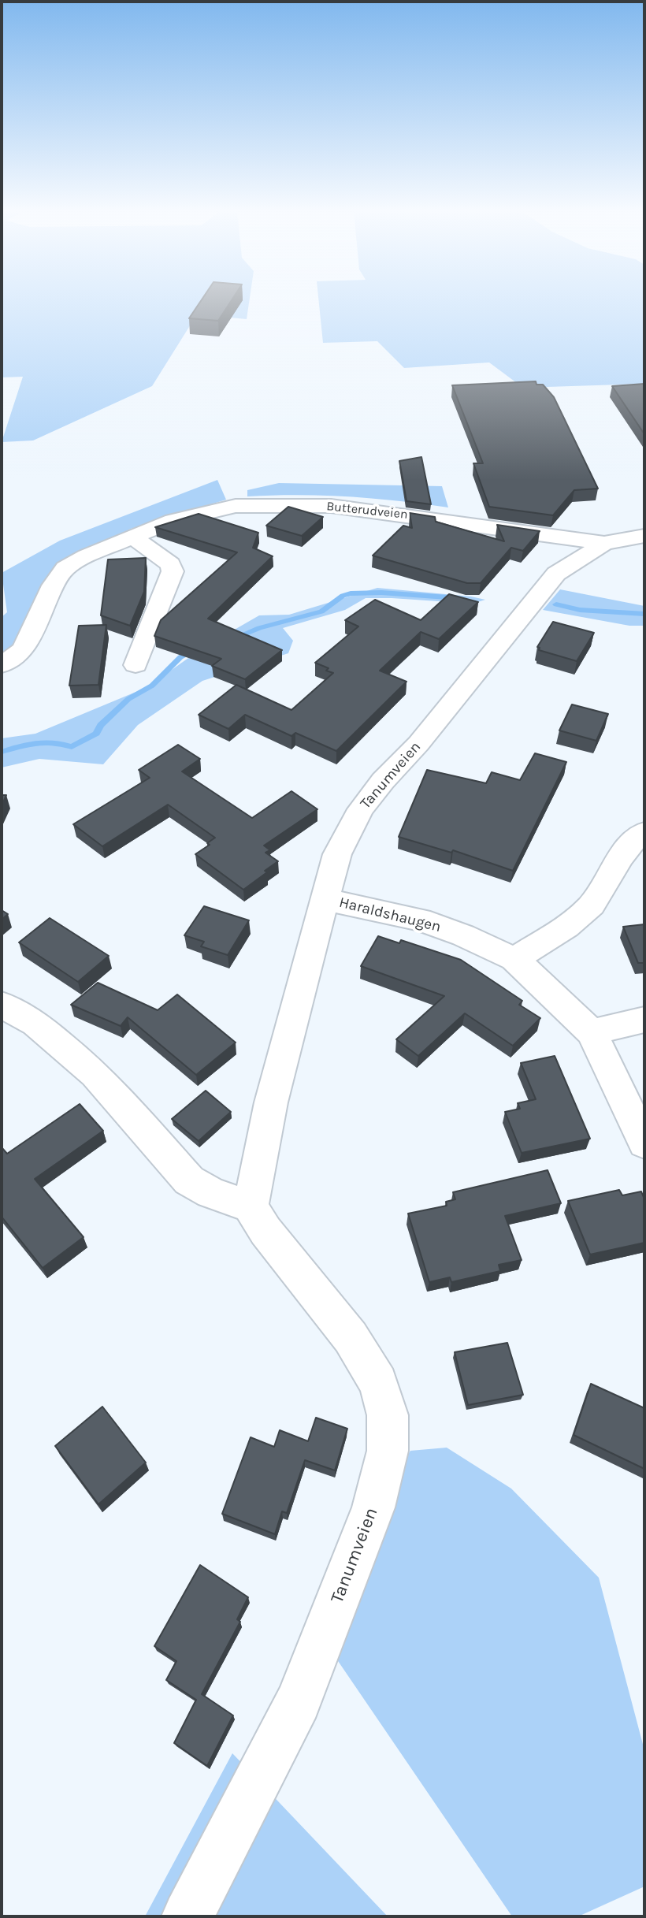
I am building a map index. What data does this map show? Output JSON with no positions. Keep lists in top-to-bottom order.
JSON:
{
  "streets": {
    "street": ["Butterudveien", "Tanumveien", "Haraldshaugen"]
  },
  "crossings": [
    ["Butterudveien", "Tanumveien"],
    ["Tanumveien", "Haraldshaugen"]
  ]
}
